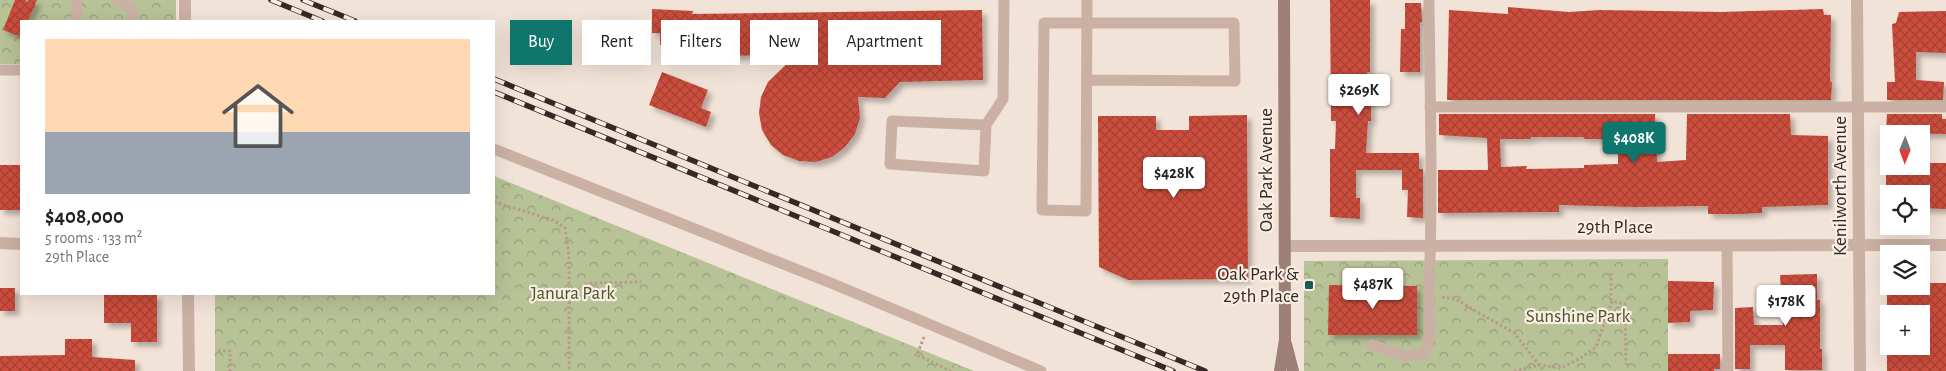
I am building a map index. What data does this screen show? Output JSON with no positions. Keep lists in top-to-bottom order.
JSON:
{
  "streets": {
    "street": ["Oak Park Avenue", "Kenilworth Avenue", "29th Place"]
  },
  "crossings": [
    ["Oak Park Avenue", "29th Place"],
    ["Kenilworth Avenue", "29th Place"]
  ],
  "parks": ["Janura Park", "Sunshine Park"],
  "places": {
    "transit": ["Oak Park & 29th Place"]
  },
  "north": "bottom",
  "page": {
    "chip": [
      "Buy",
      "Rent",
      "Filters",
      "New",
      "Apartment"
    ],
    "list": [
      {
        "name": "$408,000",
        "note": "5 rooms · 133 m² · 29th Place"
      }
    ],
    "price": [
      "$269K",
      "$408K",
      "$428K",
      "$487K",
      "$178K"
    ],
    "map_buttons": "+"
  }
}
